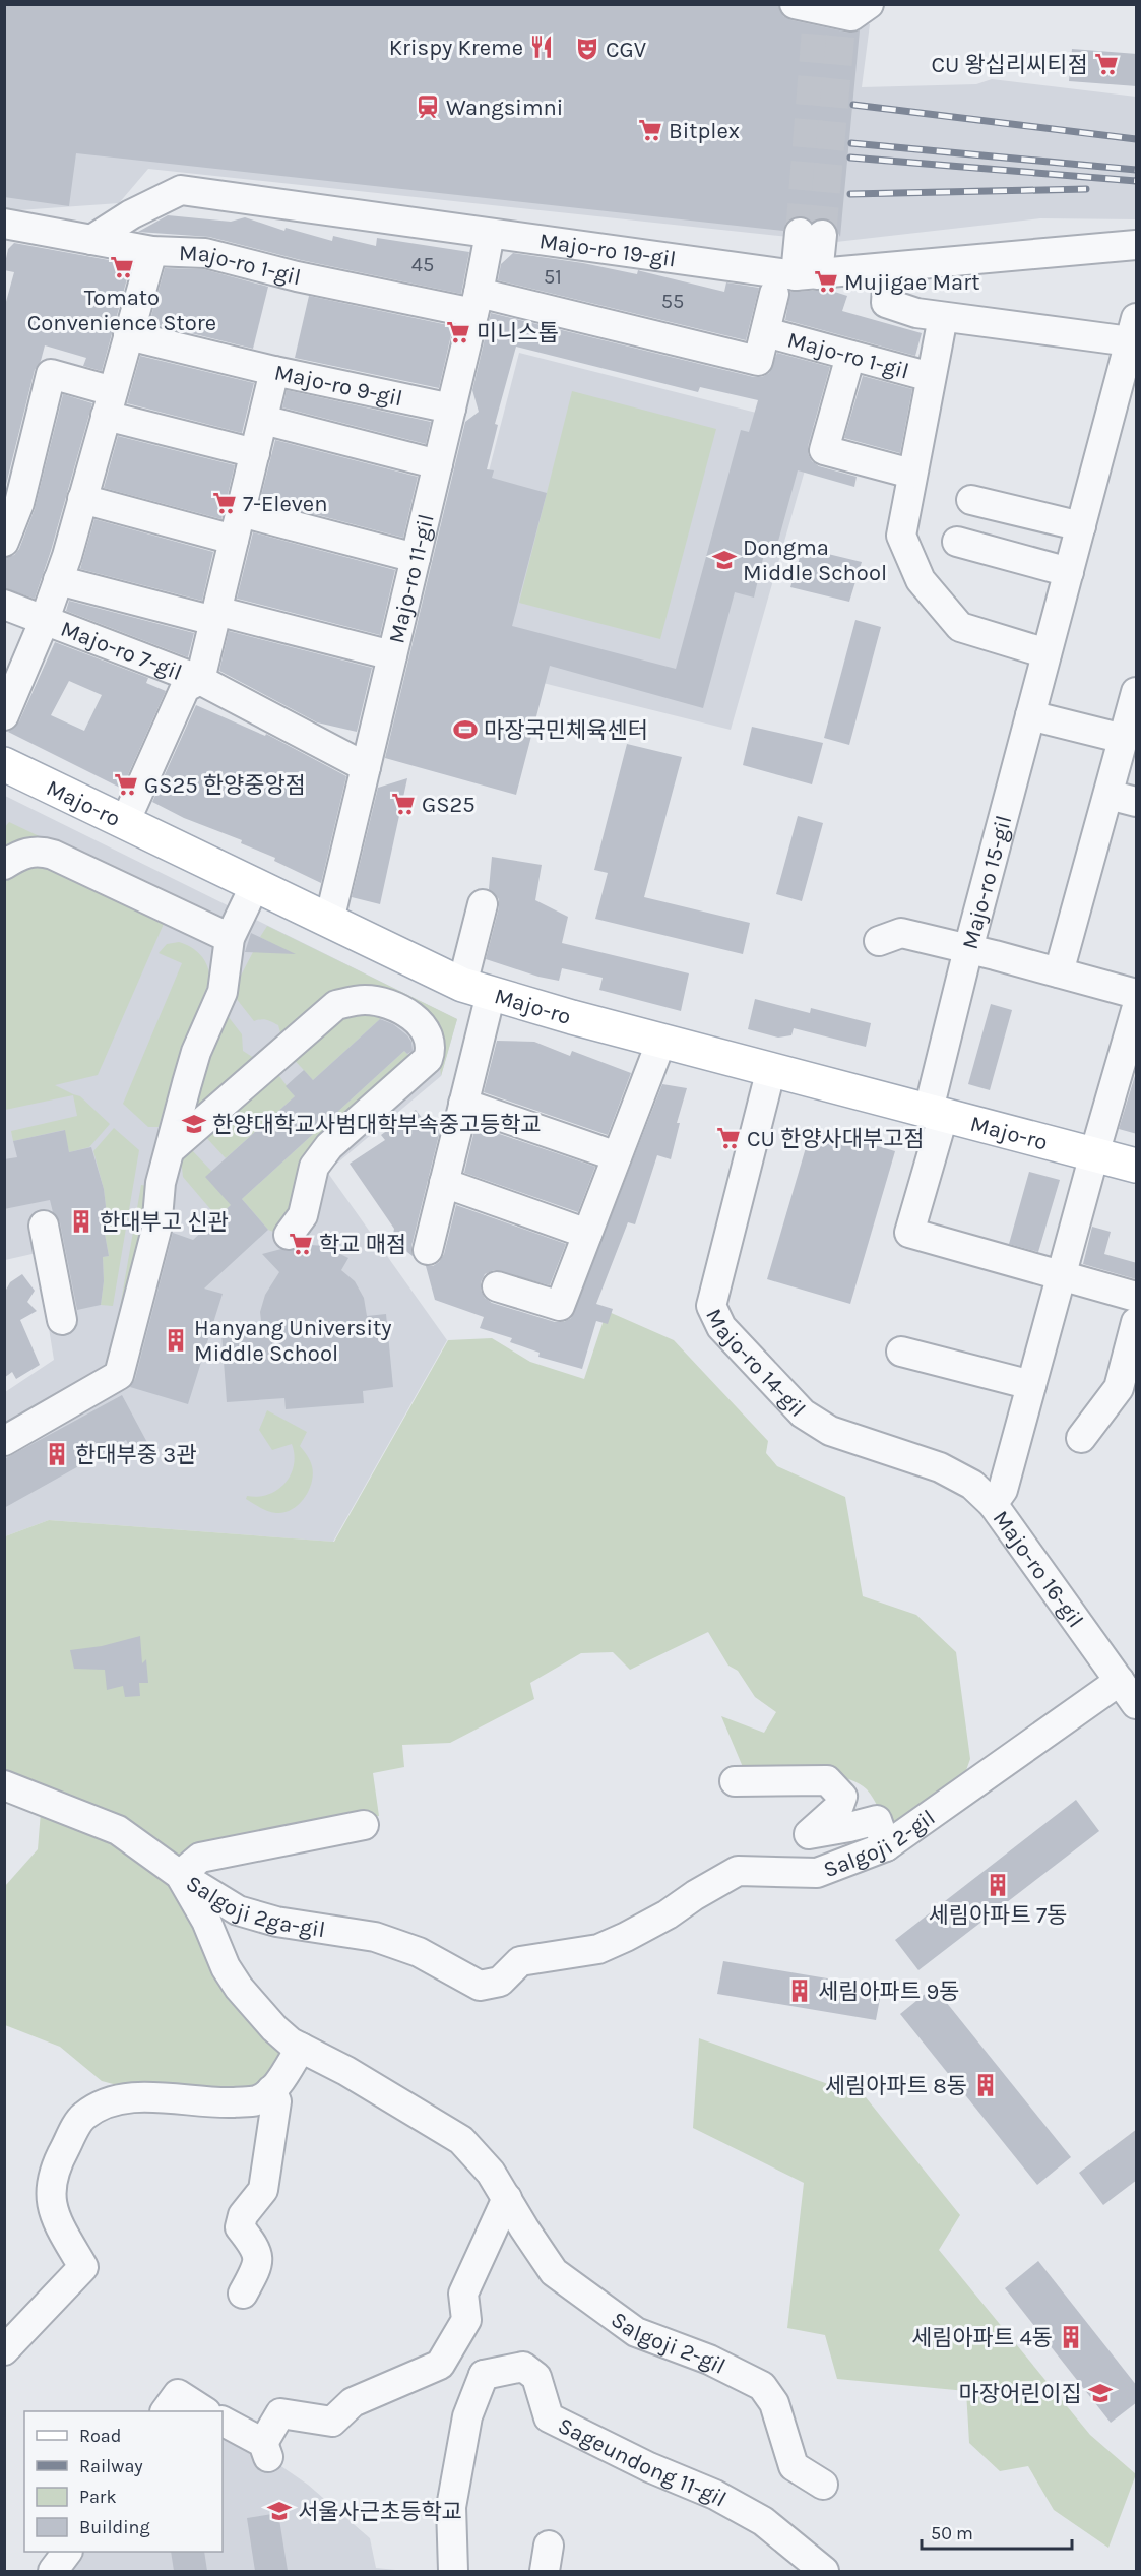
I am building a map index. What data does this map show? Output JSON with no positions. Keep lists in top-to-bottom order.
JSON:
{
  "streets": {
    "main road": ["Majo-ro"],
    "street": [
      "Majo-ro 19-gil",
      "Majo-ro 1-gil",
      "Majo-ro 9-gil",
      "Majo-ro 11-gil",
      "Majo-ro 7-gil",
      "Majo-ro 15-gil",
      "Majo-ro 14-gil",
      "Majo-ro 16-gil",
      "Salgoji 2-gil",
      "Salgoji 2ga-gil",
      "Sageundong 11-gil"
    ]
  },
  "crossings": [
    ["Majo-ro 19-gil", "Majo-ro 1-gil"],
    ["Majo-ro 19-gil", "Majo-ro 11-gil"],
    ["Majo-ro 1-gil", "Majo-ro 11-gil"],
    ["Majo-ro 1-gil", "Majo-ro 7-gil"],
    ["Majo-ro 9-gil", "Majo-ro 11-gil"],
    ["Majo-ro 9-gil", "Majo-ro 7-gil"],
    ["Majo-ro 11-gil", "Majo-ro"],
    ["Majo-ro", "Majo-ro 15-gil"],
    ["Majo-ro", "Majo-ro 14-gil"],
    ["Majo-ro", "Majo-ro 16-gil"],
    ["Majo-ro 14-gil", "Majo-ro 16-gil"],
    ["Majo-ro 16-gil", "Salgoji 2-gil"],
    ["Salgoji 2-gil", "Salgoji 2ga-gil"]
  ],
  "places": {
    "restaurant": ["Krispy Kreme"],
    "theatre": ["CGV"],
    "supermarket": [
      "CU 왕십리씨티점",
      "Bitplex",
      "Tomato Convenience Store",
      "Mujigae Mart",
      "미니스톱",
      "7-Eleven",
      "GS25 한양중앙점",
      "GS25",
      "CU 한양사대부고점",
      "학교 매점"
    ],
    "station": ["Wangsimni"],
    "school or university": [
      "Dongma Middle School",
      "한양대학교사범대학부속중고등학교",
      "마장어린이집",
      "서울사근초등학교"
    ],
    "sports": ["마장국민체육센터"],
    "building": [
      "한대부고 신관",
      "Hanyang University Middle School",
      "한대부중 3관",
      "세림아파트 7동",
      "세림아파트 9동",
      "세림아파트 8동",
      "세림아파트 4동"
    ]
  },
  "house_numbers": ["45", "51", "55"],
  "legend": [
    "Road",
    "Railway",
    "Park",
    "Building"
  ],
  "scale_bar": "50 m"
}
